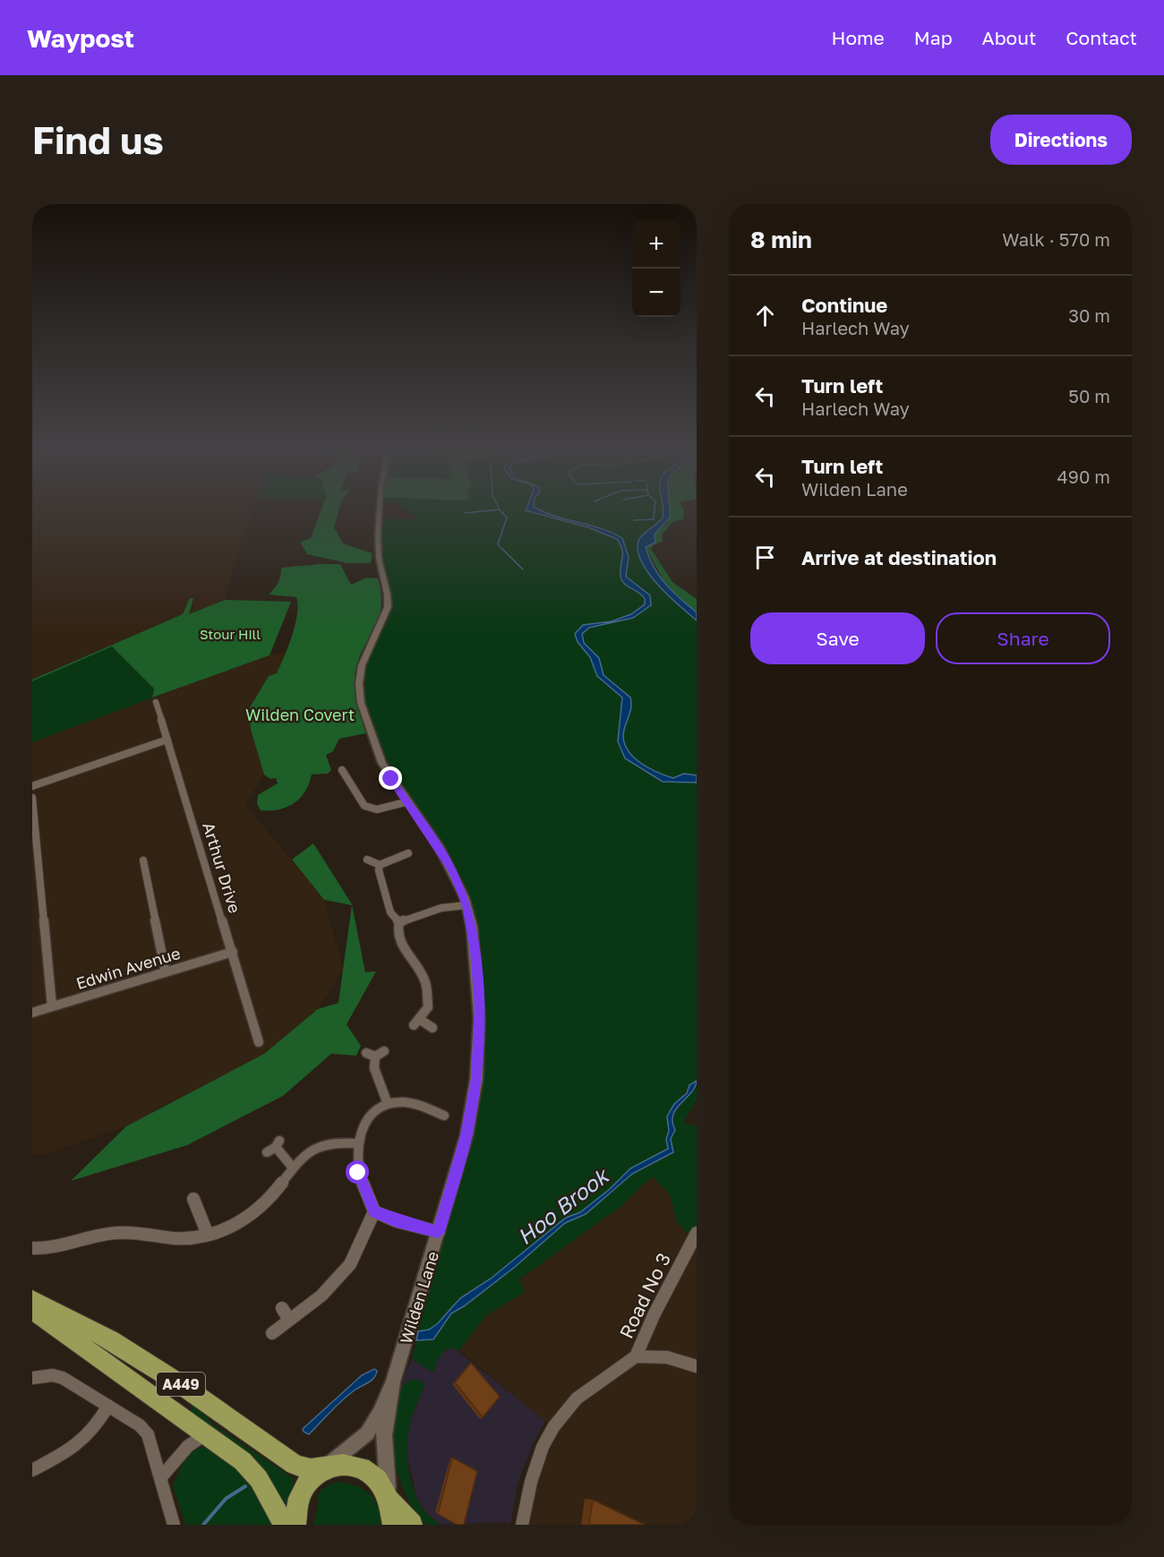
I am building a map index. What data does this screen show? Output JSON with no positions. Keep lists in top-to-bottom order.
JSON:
{
  "streets": {
    "highway": ["A449"],
    "street": [
      "Arthur Drive",
      "Edwin Avenue",
      "Road No 3",
      "Wilden Lane"
    ]
  },
  "crossings": [
    ["Arthur Drive", "Edwin Avenue"],
    ["Wilden Lane", "A449"]
  ],
  "water": ["Hoo Brook"],
  "parks": ["Stour Hill", "Wilden Covert"],
  "page": {
    "header": "Waypost",
    "nav": [
      "Home",
      "Map",
      "About",
      "Contact"
    ],
    "buttons": [
      "Directions",
      ["Save", "Share"]
    ],
    "title": "Find us",
    "heading": ["8 min", "Walk · 570 m"],
    "map_buttons": ["+", "−"],
    "list": [
      ["Continue", "Harlech Way", "30 m"],
      ["Turn left", "Harlech Way", "50 m"],
      ["Turn left", "Wilden Lane", "490 m"],
      "Arrive at destination"
    ]
  }
}
